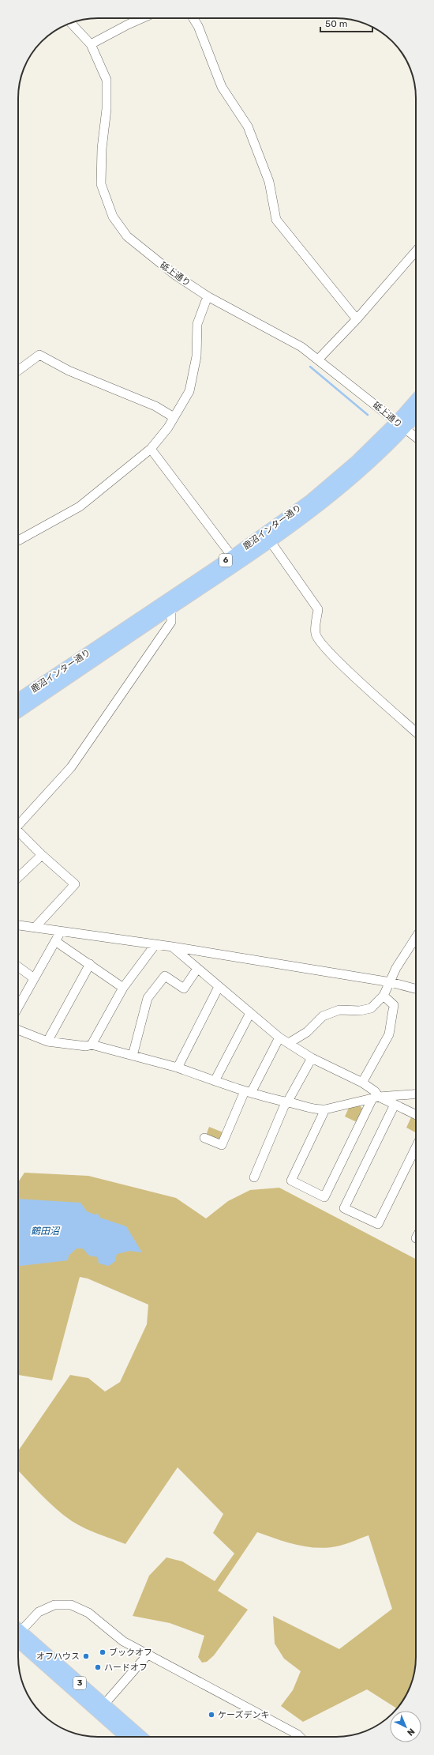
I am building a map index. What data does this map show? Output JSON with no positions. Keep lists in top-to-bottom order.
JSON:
{
  "streets": {
    "main road": ["鹿沼インター通り", "6", "3"],
    "street": ["砥上通り"]
  },
  "crossings": [
    ["砥上通り", "鹿沼インター通り"]
  ],
  "water": ["鶴田沼"],
  "places": [
    "ブックオフ",
    "オフハウス",
    "ハードオフ",
    "ケーズデンキ"
  ],
  "scale_bar": "50 m",
  "north": "bottom right"
}
